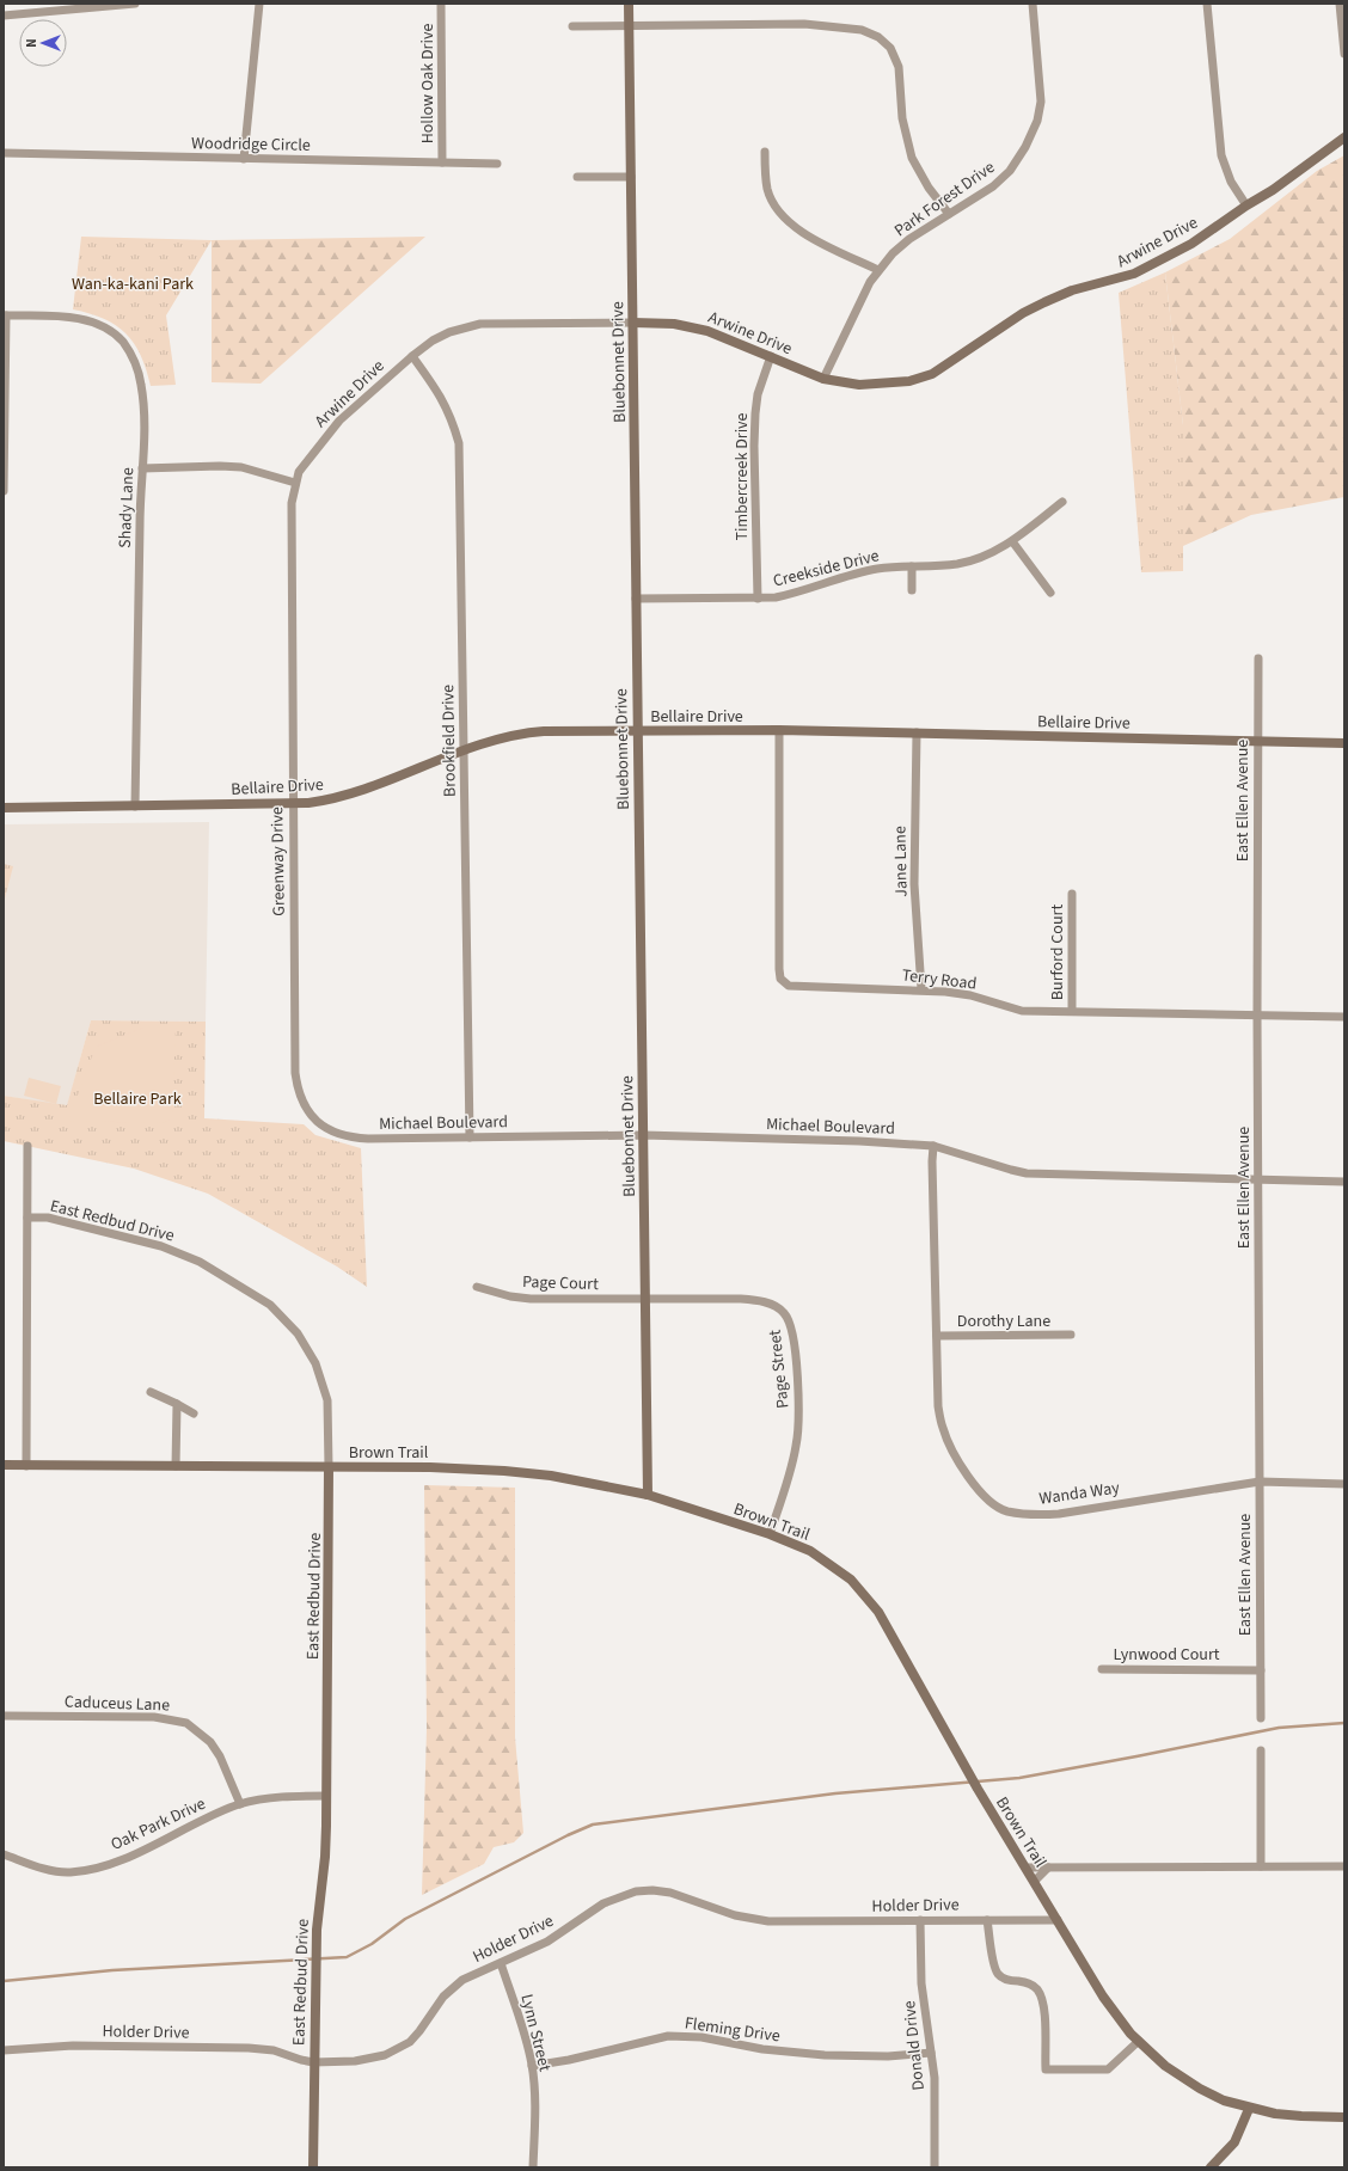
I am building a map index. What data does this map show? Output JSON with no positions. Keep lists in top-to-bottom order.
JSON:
{
  "streets": {
    "street": [
      "Hollow Oak Drive",
      "Woodridge Circle",
      "Park Forest Drive",
      "Arwine Drive",
      "Bluebonnet Drive",
      "Timbercreek Drive",
      "Shady Lane",
      "Creekside Drive",
      "Bellaire Drive",
      "Brookfield Drive",
      "East Ellen Avenue",
      "Greenway Drive",
      "Jane Lane",
      "Burford Court",
      "Terry Road",
      "Michael Boulevard",
      "East Redbud Drive",
      "Page Court",
      "Dorothy Lane",
      "Page Street",
      "Brown Trail",
      "Wanda Way",
      "Lynwood Court",
      "Caduceus Lane",
      "Oak Park Drive",
      "Holder Drive",
      "Fleming Drive",
      "Lynn Street",
      "Donald Drive"
    ]
  },
  "crossings": [
    ["Hollow Oak Drive", "Woodridge Circle"],
    ["Park Forest Drive", "Arwine Drive"],
    ["Arwine Drive", "Bluebonnet Drive"],
    ["Arwine Drive", "Timbercreek Drive"],
    ["Arwine Drive", "Brookfield Drive"],
    ["Arwine Drive", "Greenway Drive"],
    ["Bluebonnet Drive", "Creekside Drive"],
    ["Bluebonnet Drive", "Bellaire Drive"],
    ["Bluebonnet Drive", "Michael Boulevard"],
    ["Bluebonnet Drive", "Page Court"],
    ["Bluebonnet Drive", "Page Street"],
    ["Bluebonnet Drive", "Brown Trail"],
    ["Timbercreek Drive", "Creekside Drive"],
    ["Shady Lane", "Bellaire Drive"],
    ["Bellaire Drive", "Brookfield Drive"],
    ["Bellaire Drive", "East Ellen Avenue"],
    ["Bellaire Drive", "Greenway Drive"],
    ["Bellaire Drive", "Jane Lane"],
    ["Bellaire Drive", "Terry Road"],
    ["Brookfield Drive", "Michael Boulevard"],
    ["East Ellen Avenue", "Terry Road"],
    ["East Ellen Avenue", "Michael Boulevard"],
    ["East Ellen Avenue", "Wanda Way"],
    ["East Ellen Avenue", "Lynwood Court"],
    ["Greenway Drive", "Michael Boulevard"],
    ["Jane Lane", "Terry Road"],
    ["Burford Court", "Terry Road"],
    ["Michael Boulevard", "Wanda Way"],
    ["East Redbud Drive", "Brown Trail"],
    ["East Redbud Drive", "Oak Park Drive"],
    ["East Redbud Drive", "Holder Drive"],
    ["Page Court", "Page Street"],
    ["Dorothy Lane", "Wanda Way"],
    ["Page Street", "Brown Trail"],
    ["Brown Trail", "Holder Drive"],
    ["Caduceus Lane", "Oak Park Drive"],
    ["Holder Drive", "Lynn Street"],
    ["Holder Drive", "Donald Drive"],
    ["Fleming Drive", "Lynn Street"],
    ["Fleming Drive", "Donald Drive"]
  ],
  "parks": ["Wan-ka-kani Park", "Bellaire Park"],
  "north": "left"
}
